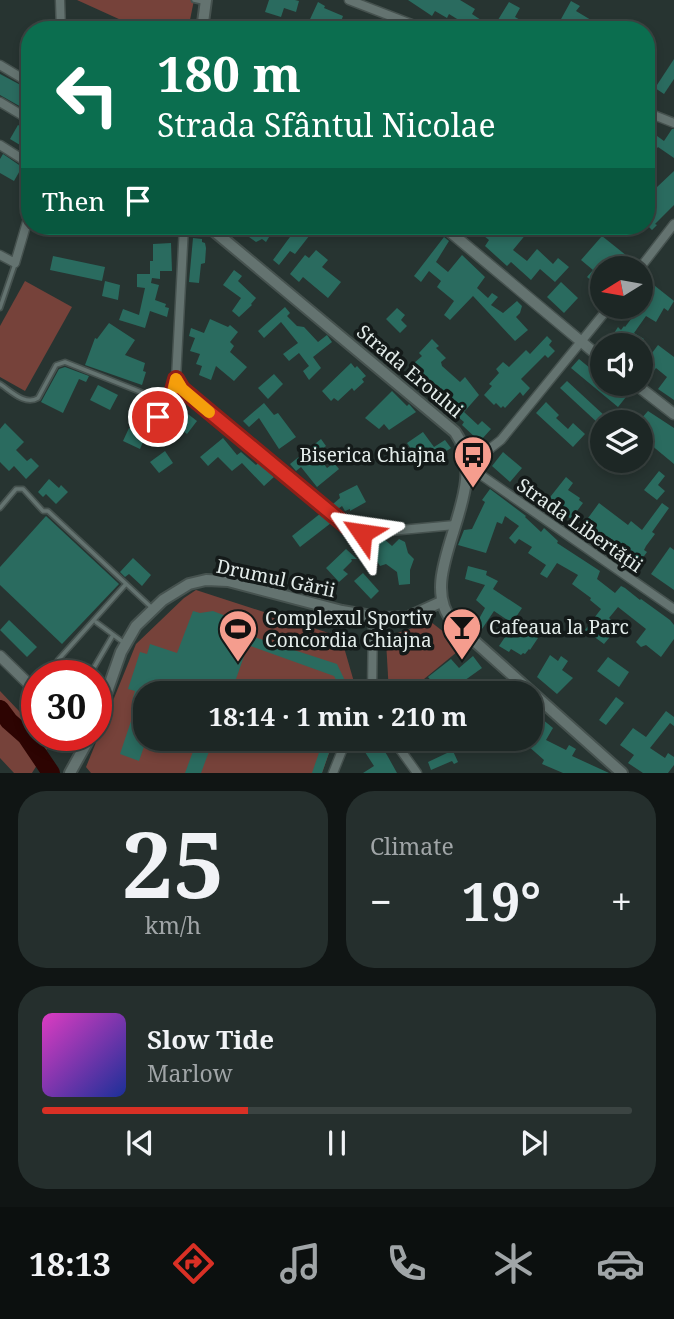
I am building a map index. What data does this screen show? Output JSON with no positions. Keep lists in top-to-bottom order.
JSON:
{
  "streets": {
    "main road": ["Strada Eroului", "Drumul Gării"],
    "street": ["Strada Libertății"]
  },
  "crossings": [
    ["Strada Eroului", "Strada Libertății"]
  ],
  "places": {
    "bus stop": ["Biserica Chiajna"],
    "bar": ["Cafeaua la Parc"],
    "sports": ["Complexul Sportiv Concordia Chiajna"]
  },
  "north": "left",
  "page": {
    "turn": ["180 m", "Strada Sfântul Nicolae"],
    "then": "Then",
    "limit": "30",
    "trip": "18:14 · 1 min · 210 m",
    "tile": [
      ["25", "km/h"],
      "Climate"
    ],
    "heat": ["−", "19°", "+"],
    "song": ["Slow Tide", "Marlow"],
    "tabs": "18:13"
  }
}
